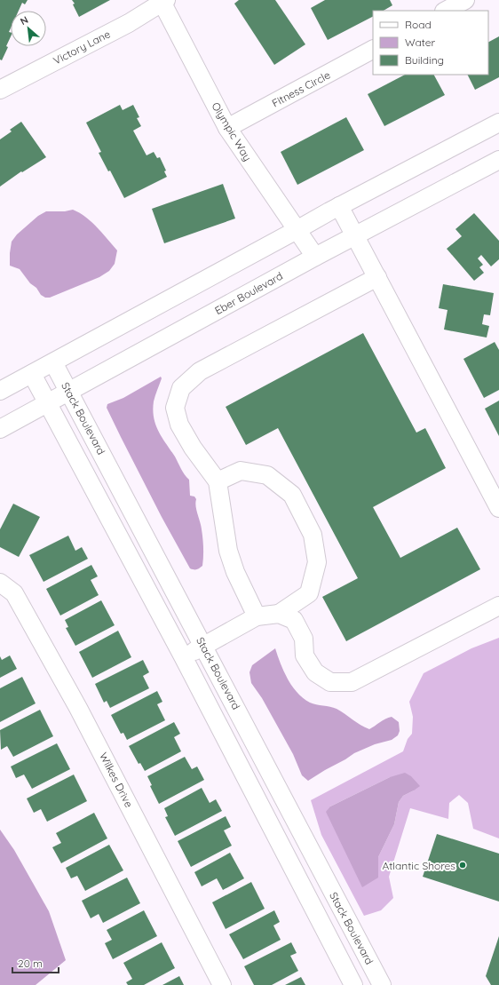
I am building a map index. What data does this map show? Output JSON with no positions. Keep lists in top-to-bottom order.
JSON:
{
  "streets": {
    "street": [
      "Victory Lane",
      "Fitness Circle",
      "Olympic Way",
      "Eber Boulevard",
      "Stack Boulevard",
      "Wilkes Drive"
    ]
  },
  "crossings": [
    ["Victory Lane", "Olympic Way"],
    ["Fitness Circle", "Olympic Way"],
    ["Olympic Way", "Eber Boulevard"],
    ["Eber Boulevard", "Stack Boulevard"]
  ],
  "places": ["Atlantic Shores"],
  "legend": ["Road", "Water", "Building"],
  "scale_bar": "20 m",
  "north": "top left"
}
